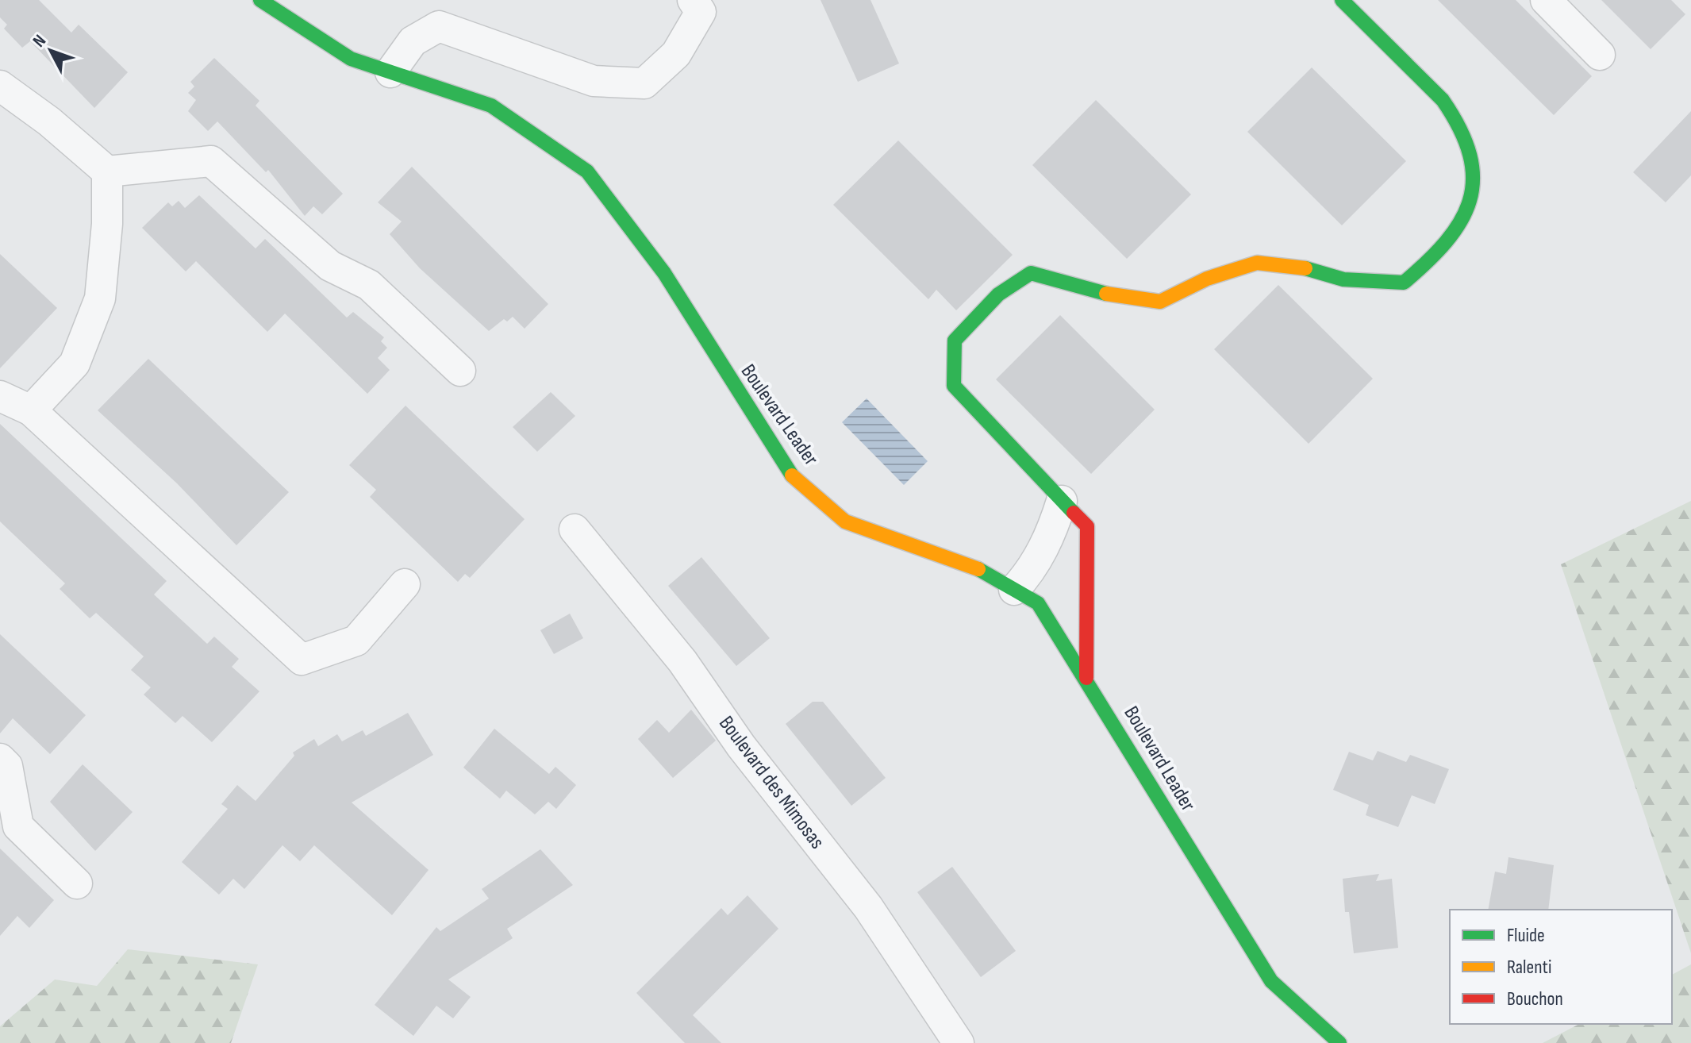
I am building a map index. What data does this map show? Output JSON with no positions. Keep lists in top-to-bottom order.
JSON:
{
  "streets": {
    "street": ["Boulevard Leader", "Boulevard des Mimosas"]
  },
  "legend": ["Fluide", "Ralenti", "Bouchon"],
  "north": "top left"
}
